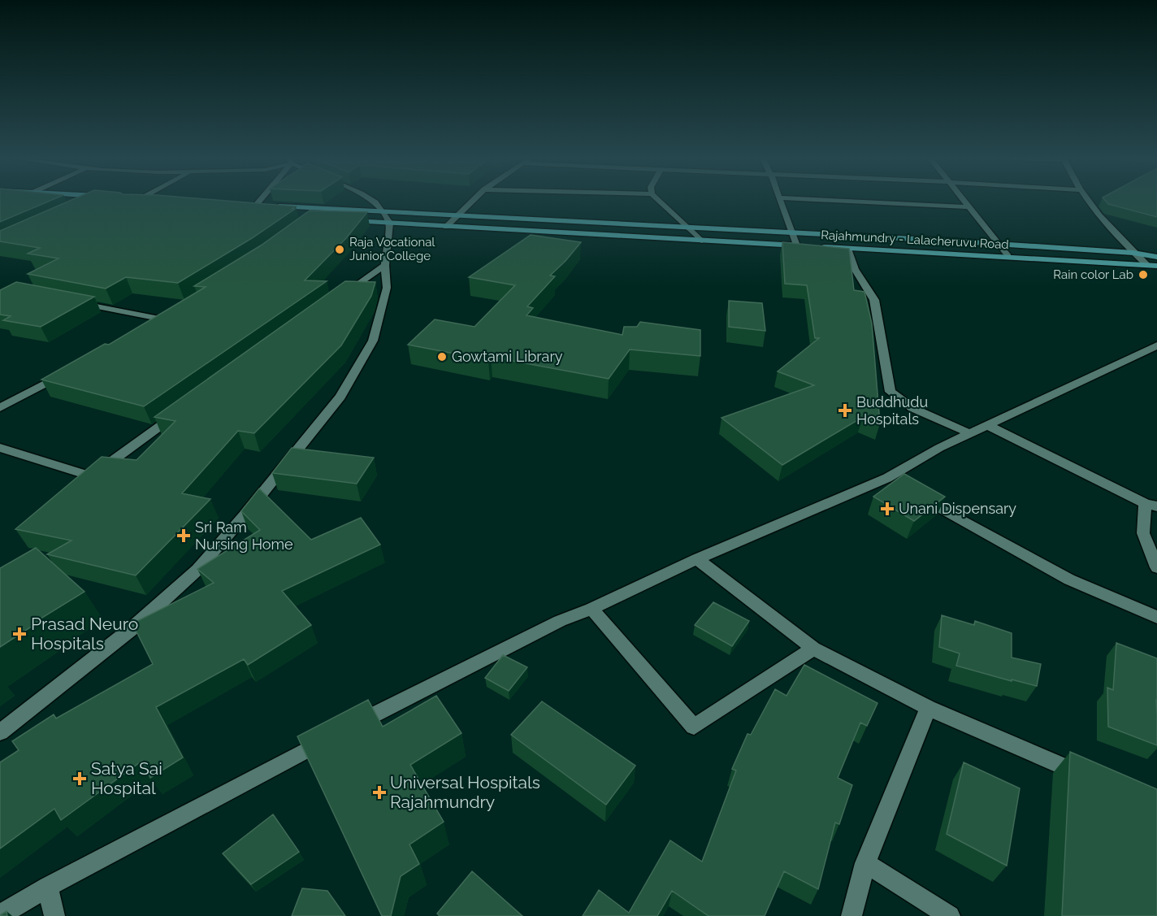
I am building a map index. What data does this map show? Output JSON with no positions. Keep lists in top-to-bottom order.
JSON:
{
  "streets": {
    "main road": ["Rajahmundry - Lalacheruvu Road"]
  },
  "places": {
    "other": ["Raja Vocational Junior College", "Rain color Lab", "Gowtami Library"],
    "health": [
      "Buddhudu Hospitals",
      "Unani Dispensary",
      "Sri Ram Nursing Home",
      "Prasad Neuro Hospitals",
      "Satya Sai Hospital",
      "Universal Hospitals Rajahmundry"
    ]
  }
}
